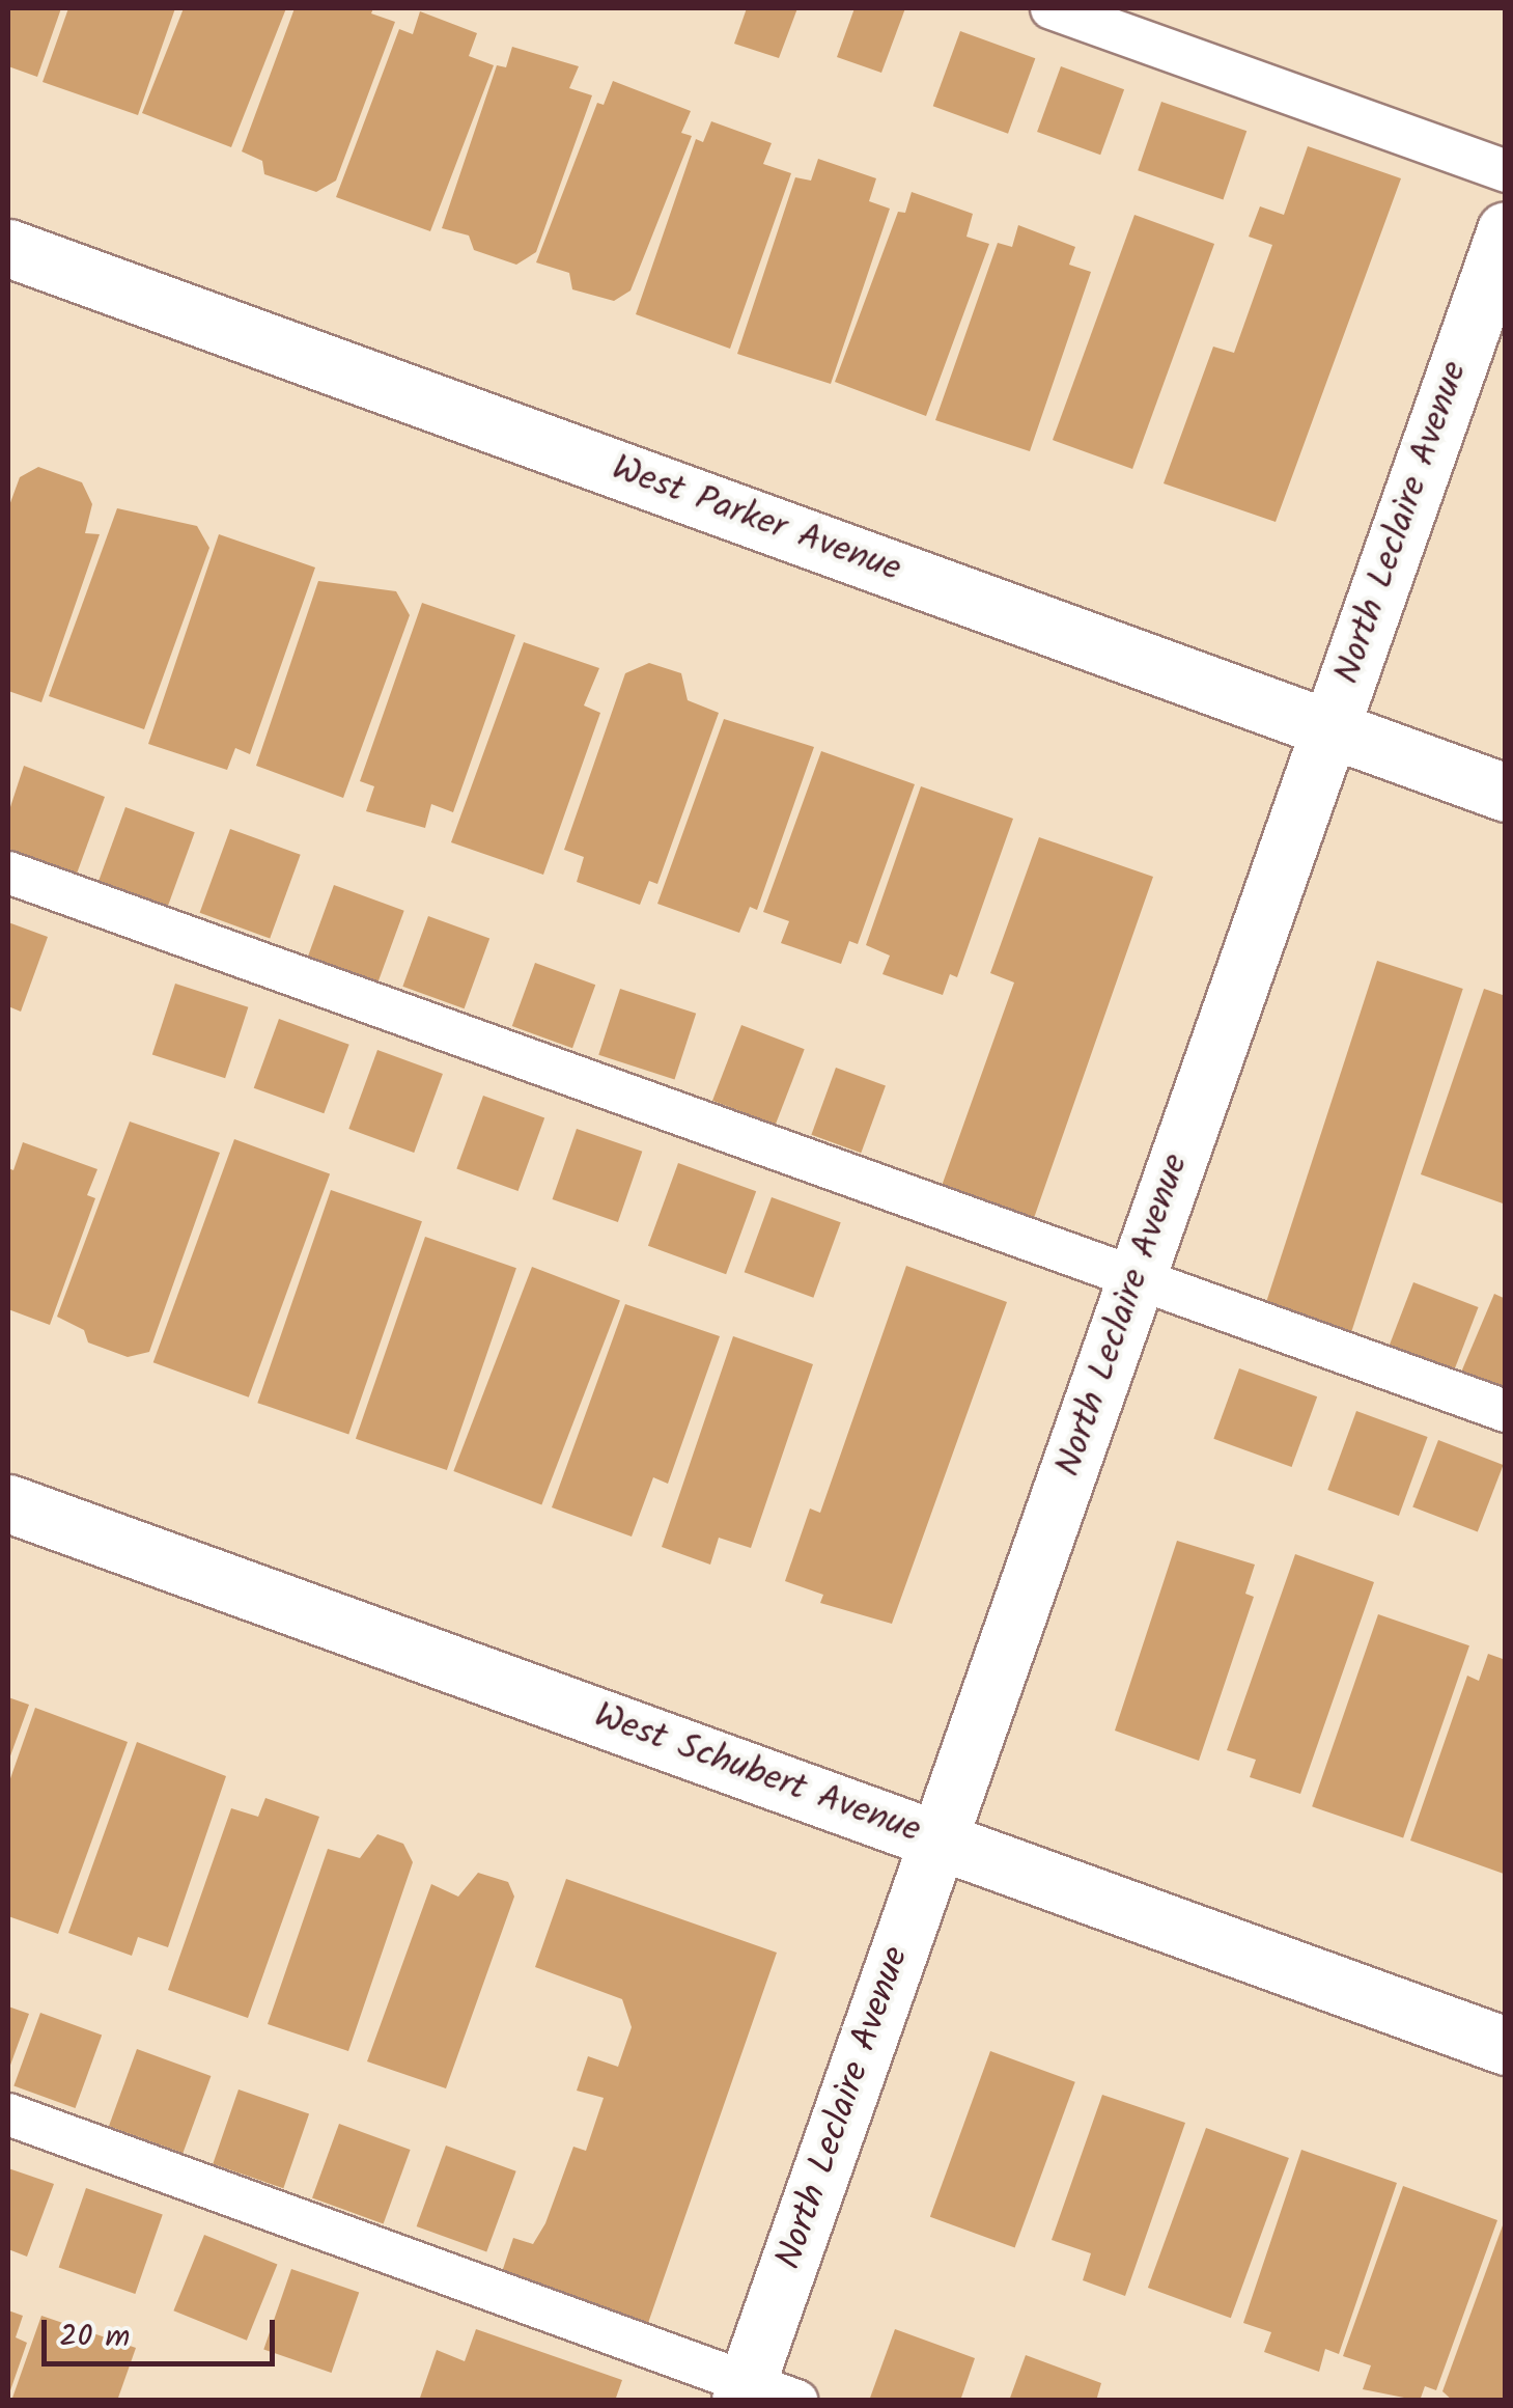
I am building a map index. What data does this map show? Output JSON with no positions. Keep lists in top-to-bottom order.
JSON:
{
  "streets": {
    "street": ["West Parker Avenue", "North Leclaire Avenue", "West Schubert Avenue"]
  },
  "crossings": [
    ["West Parker Avenue", "North Leclaire Avenue"],
    ["North Leclaire Avenue", "West Schubert Avenue"]
  ],
  "scale_bar": "20 m"
}
